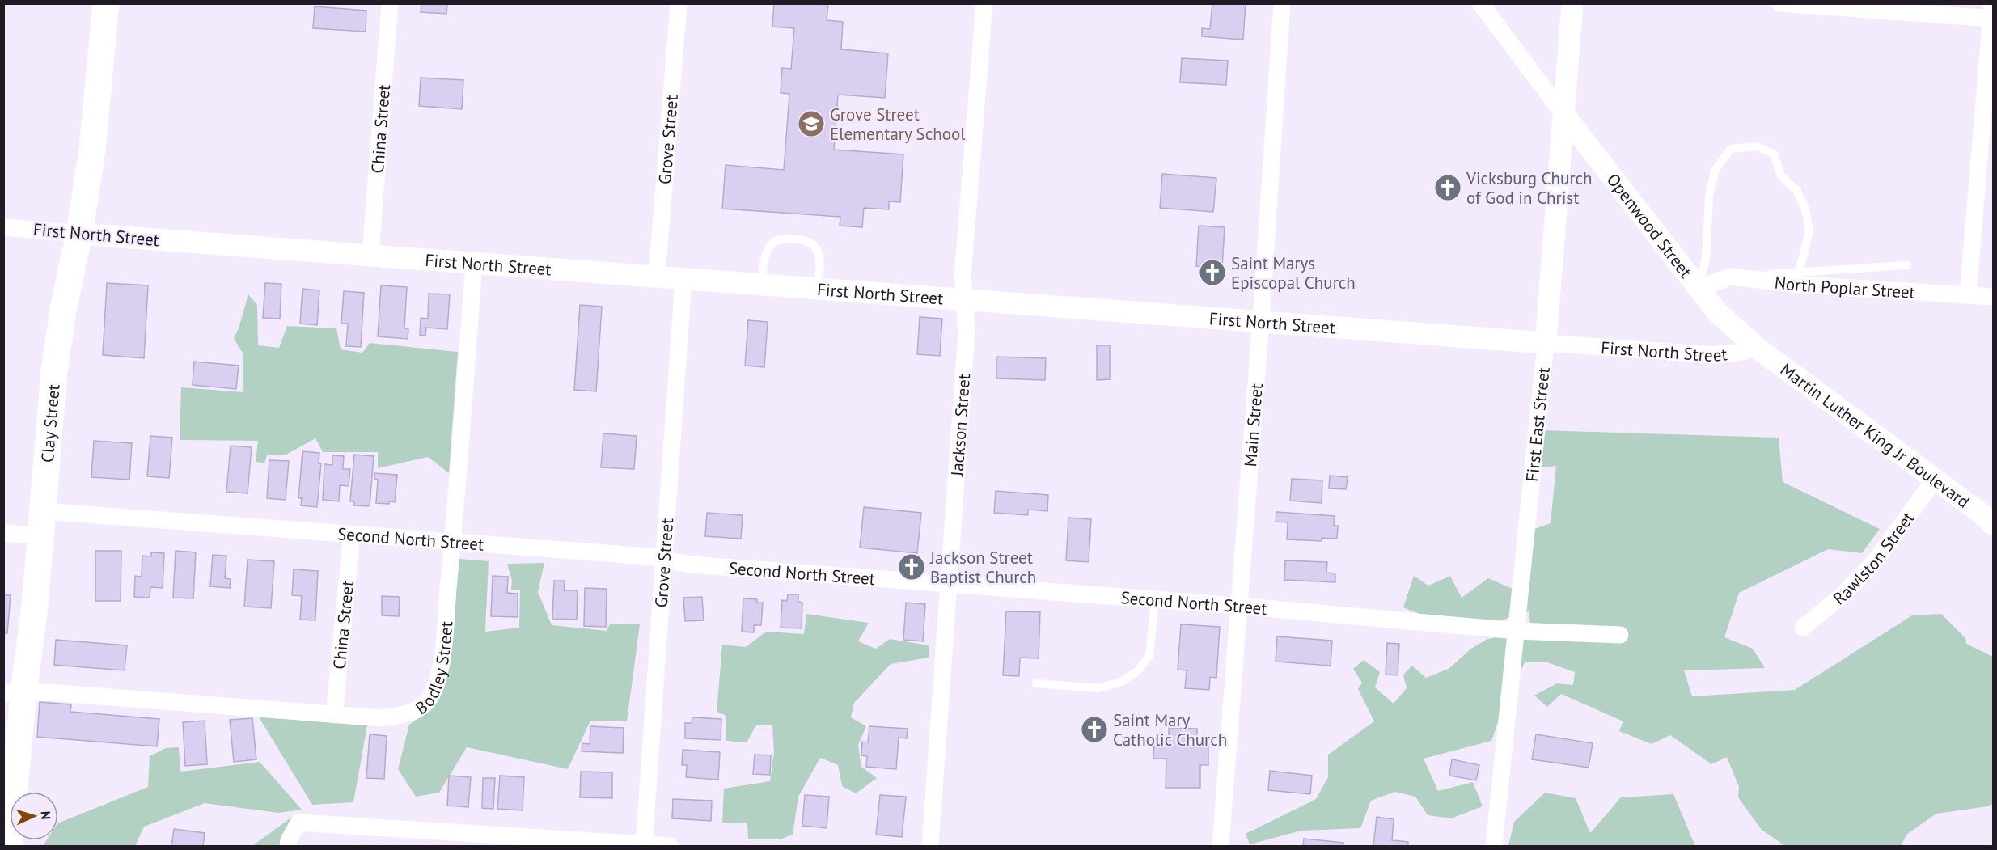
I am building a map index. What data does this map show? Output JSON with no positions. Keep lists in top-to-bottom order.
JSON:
{
  "streets": {
    "main road": ["Clay Street"],
    "street": [
      "China Street",
      "Grove Street",
      "Openwood Street",
      "First North Street",
      "North Poplar Street",
      "Jackson Street",
      "Main Street",
      "First East Street",
      "Martin Luther King Jr Boulevard",
      "Second North Street",
      "Rawlston Street",
      "Bodley Street"
    ]
  },
  "crossings": [
    ["China Street", "First North Street"],
    ["China Street", "Second North Street"],
    ["China Street", "Bodley Street"],
    ["Grove Street", "First North Street"],
    ["Grove Street", "Second North Street"],
    ["Openwood Street", "First North Street"],
    ["Openwood Street", "North Poplar Street"],
    ["Openwood Street", "First East Street"],
    ["Openwood Street", "Martin Luther King Jr Boulevard"],
    ["First North Street", "Clay Street"],
    ["First North Street", "Jackson Street"],
    ["First North Street", "Main Street"],
    ["First North Street", "First East Street"],
    ["First North Street", "Martin Luther King Jr Boulevard"],
    ["First North Street", "Bodley Street"],
    ["Clay Street", "Second North Street"],
    ["Clay Street", "Bodley Street"],
    ["Jackson Street", "Second North Street"],
    ["Main Street", "Second North Street"],
    ["First East Street", "Second North Street"],
    ["Martin Luther King Jr Boulevard", "Rawlston Street"],
    ["Second North Street", "Bodley Street"]
  ],
  "places": {
    "school or university": ["Grove Street Elementary School"],
    "church": [
      "Vicksburg Church of God in Christ",
      "Saint Marys Episcopal Church",
      "Jackson Street Baptist Church",
      "Saint Mary Catholic Church"
    ]
  },
  "north": "right"
}
